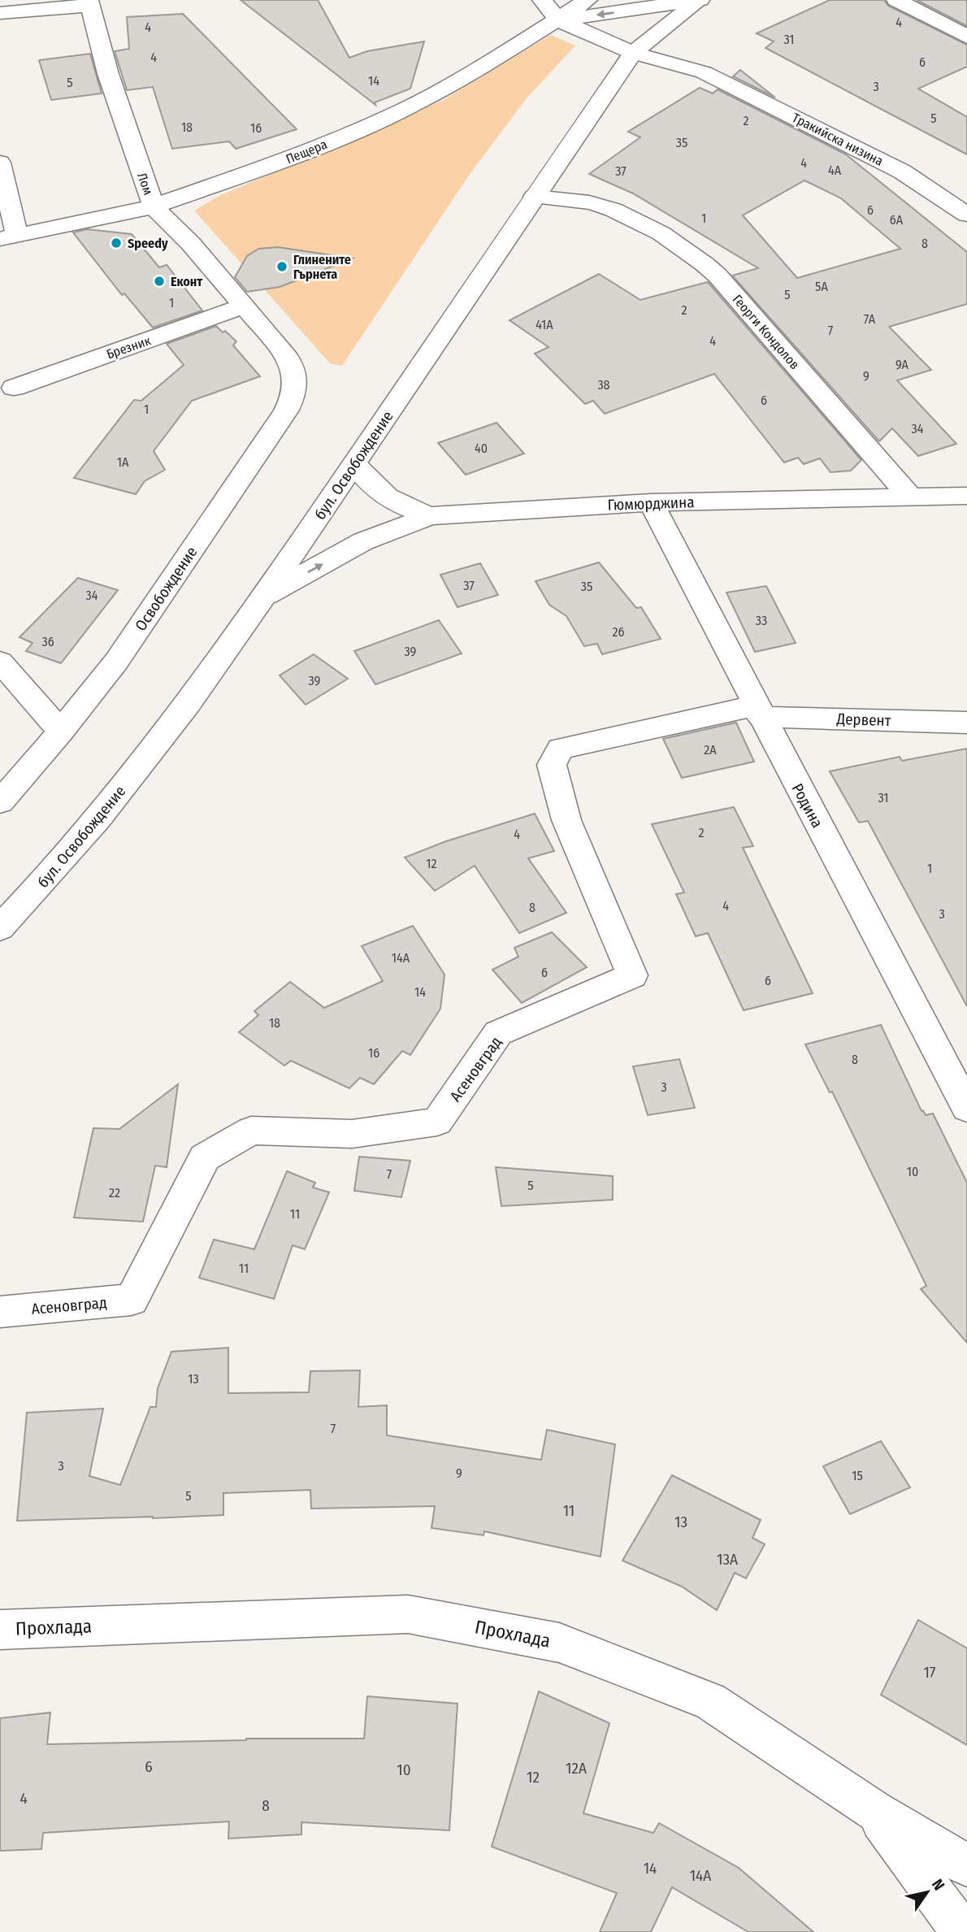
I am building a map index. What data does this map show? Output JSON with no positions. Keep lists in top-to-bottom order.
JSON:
{
  "streets": {
    "street": [
      "Тракийска низина",
      "Пещера",
      "Лом",
      "Георги Кондолов",
      "Брезник",
      "бул. Освобождение",
      "Гюмюрджина",
      "Освобождение",
      "Дервент",
      "Родина",
      "Асеновград",
      "Прохлада"
    ]
  },
  "crossings": [
    ["Тракийска низина", "Пещера"],
    ["Тракийска низина", "бул. Освобождение"],
    ["Пещера", "Лом"],
    ["Лом", "Брезник"],
    ["Лом", "Освобождение"],
    ["Георги Кондолов", "бул. Освобождение"],
    ["Георги Кондолов", "Гюмюрджина"],
    ["бул. Освобождение", "Гюмюрджина"],
    ["Гюмюрджина", "Родина"],
    ["Дервент", "Родина"],
    ["Дервент", "Асеновград"],
    ["Родина", "Асеновград"]
  ],
  "places": ["Speedy", "Глинените Гърнета", "Еконт"],
  "house_numbers": [
    "4",
    "4",
    "31",
    "4",
    "6",
    "14",
    "5",
    "3",
    "5",
    "2",
    "18",
    "16",
    "35",
    "4",
    "4А",
    "37",
    "6",
    "1",
    "6А",
    "8",
    "5А",
    "5",
    "1",
    "2",
    "7А",
    "41А",
    "7",
    "4",
    "9А",
    "9",
    "38",
    "6",
    "1",
    "34",
    "40",
    "1А",
    "37",
    "35",
    "34",
    "33",
    "26",
    "36",
    "39",
    "39",
    "2А",
    "31",
    "2",
    "4",
    "12",
    "1",
    "4",
    "8",
    "3",
    "14А",
    "6",
    "6",
    "14",
    "18",
    "16",
    "8",
    "3",
    "10",
    "7",
    "5",
    "22",
    "11",
    "11",
    "13",
    "7",
    "3",
    "9",
    "15",
    "5",
    "11",
    "13",
    "13А",
    "17",
    "6",
    "12А",
    "10",
    "12",
    "4",
    "8",
    "14",
    "14А"
  ],
  "north": "top right"
}
